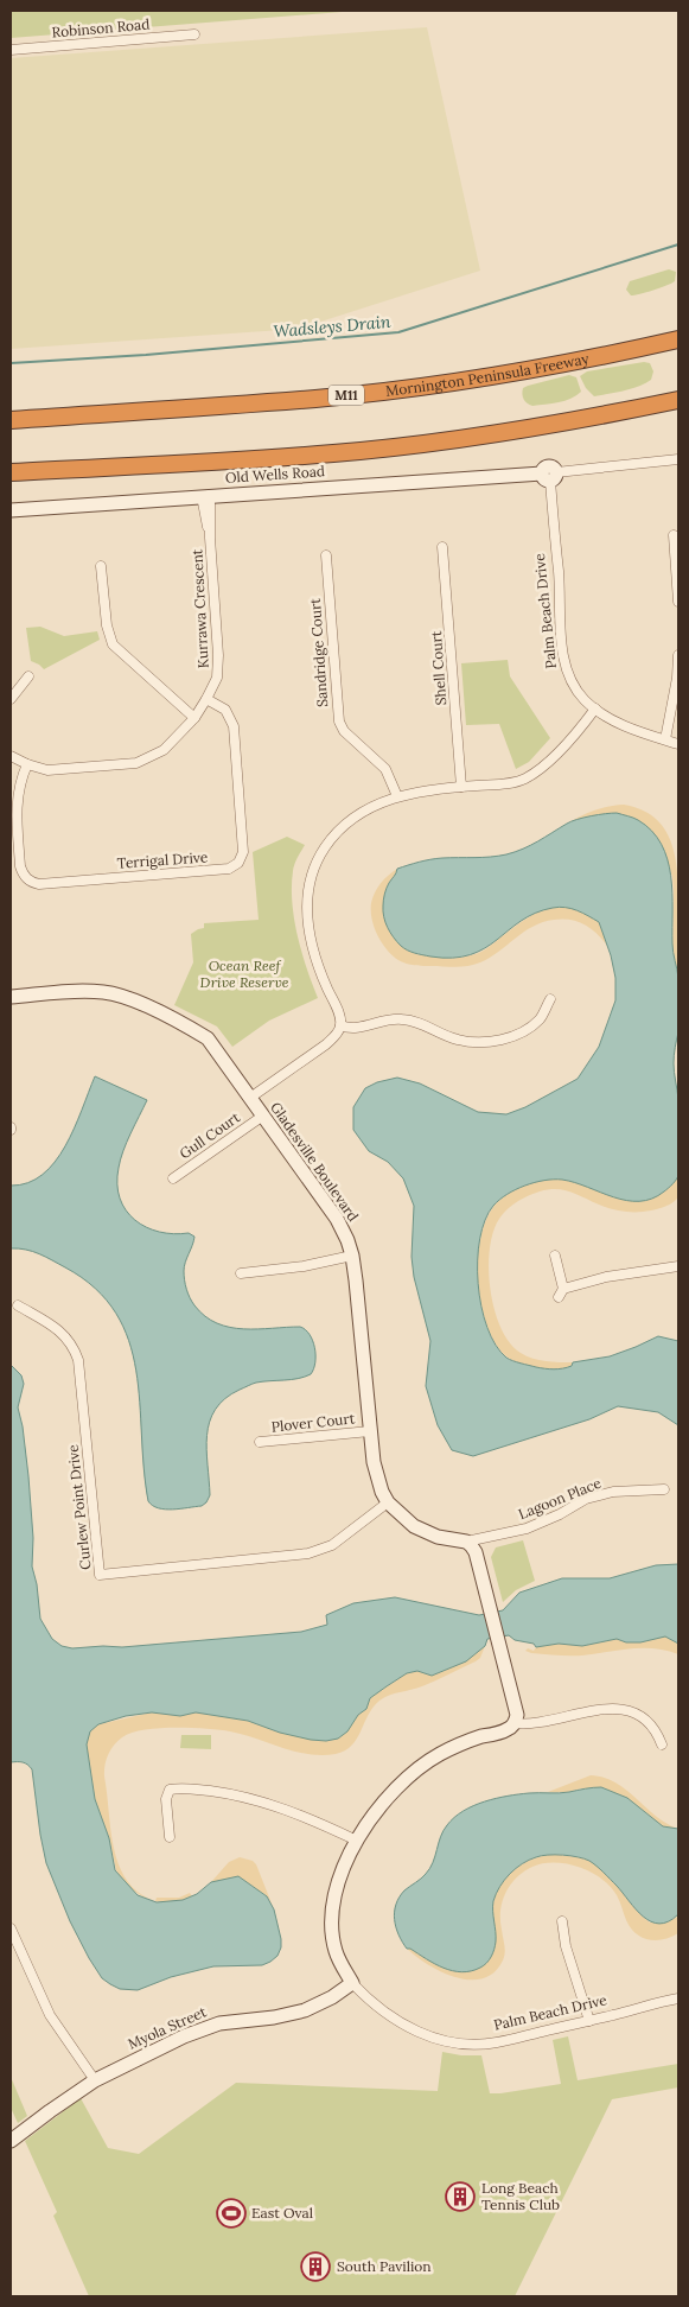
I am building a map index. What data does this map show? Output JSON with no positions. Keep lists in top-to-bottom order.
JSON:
{
  "streets": {
    "highway": ["Mornington Peninsula Freeway", "M11"],
    "street": [
      "Robinson Road",
      "Old Wells Road",
      "Kurrawa Crescent",
      "Palm Beach Drive",
      "Sandridge Court",
      "Shell Court",
      "Terrigal Drive",
      "Gull Court",
      "Gladesville Boulevard",
      "Plover Court",
      "Lagoon Place",
      "Curlew Point Drive",
      "Myola Street"
    ]
  },
  "crossings": [
    ["Old Wells Road", "Kurrawa Crescent"],
    ["Old Wells Road", "Palm Beach Drive"],
    ["Kurrawa Crescent", "Terrigal Drive"],
    ["Palm Beach Drive", "Myola Street"],
    ["Gull Court", "Gladesville Boulevard"],
    ["Gladesville Boulevard", "Plover Court"],
    ["Gladesville Boulevard", "Lagoon Place"],
    ["Gladesville Boulevard", "Curlew Point Drive"]
  ],
  "water": ["Wadsleys Drain"],
  "parks": ["Ocean Reef Drive Reserve"],
  "places": {
    "building": ["Long Beach Tennis Club", "South Pavilion"],
    "sports": ["East Oval"]
  }
}
